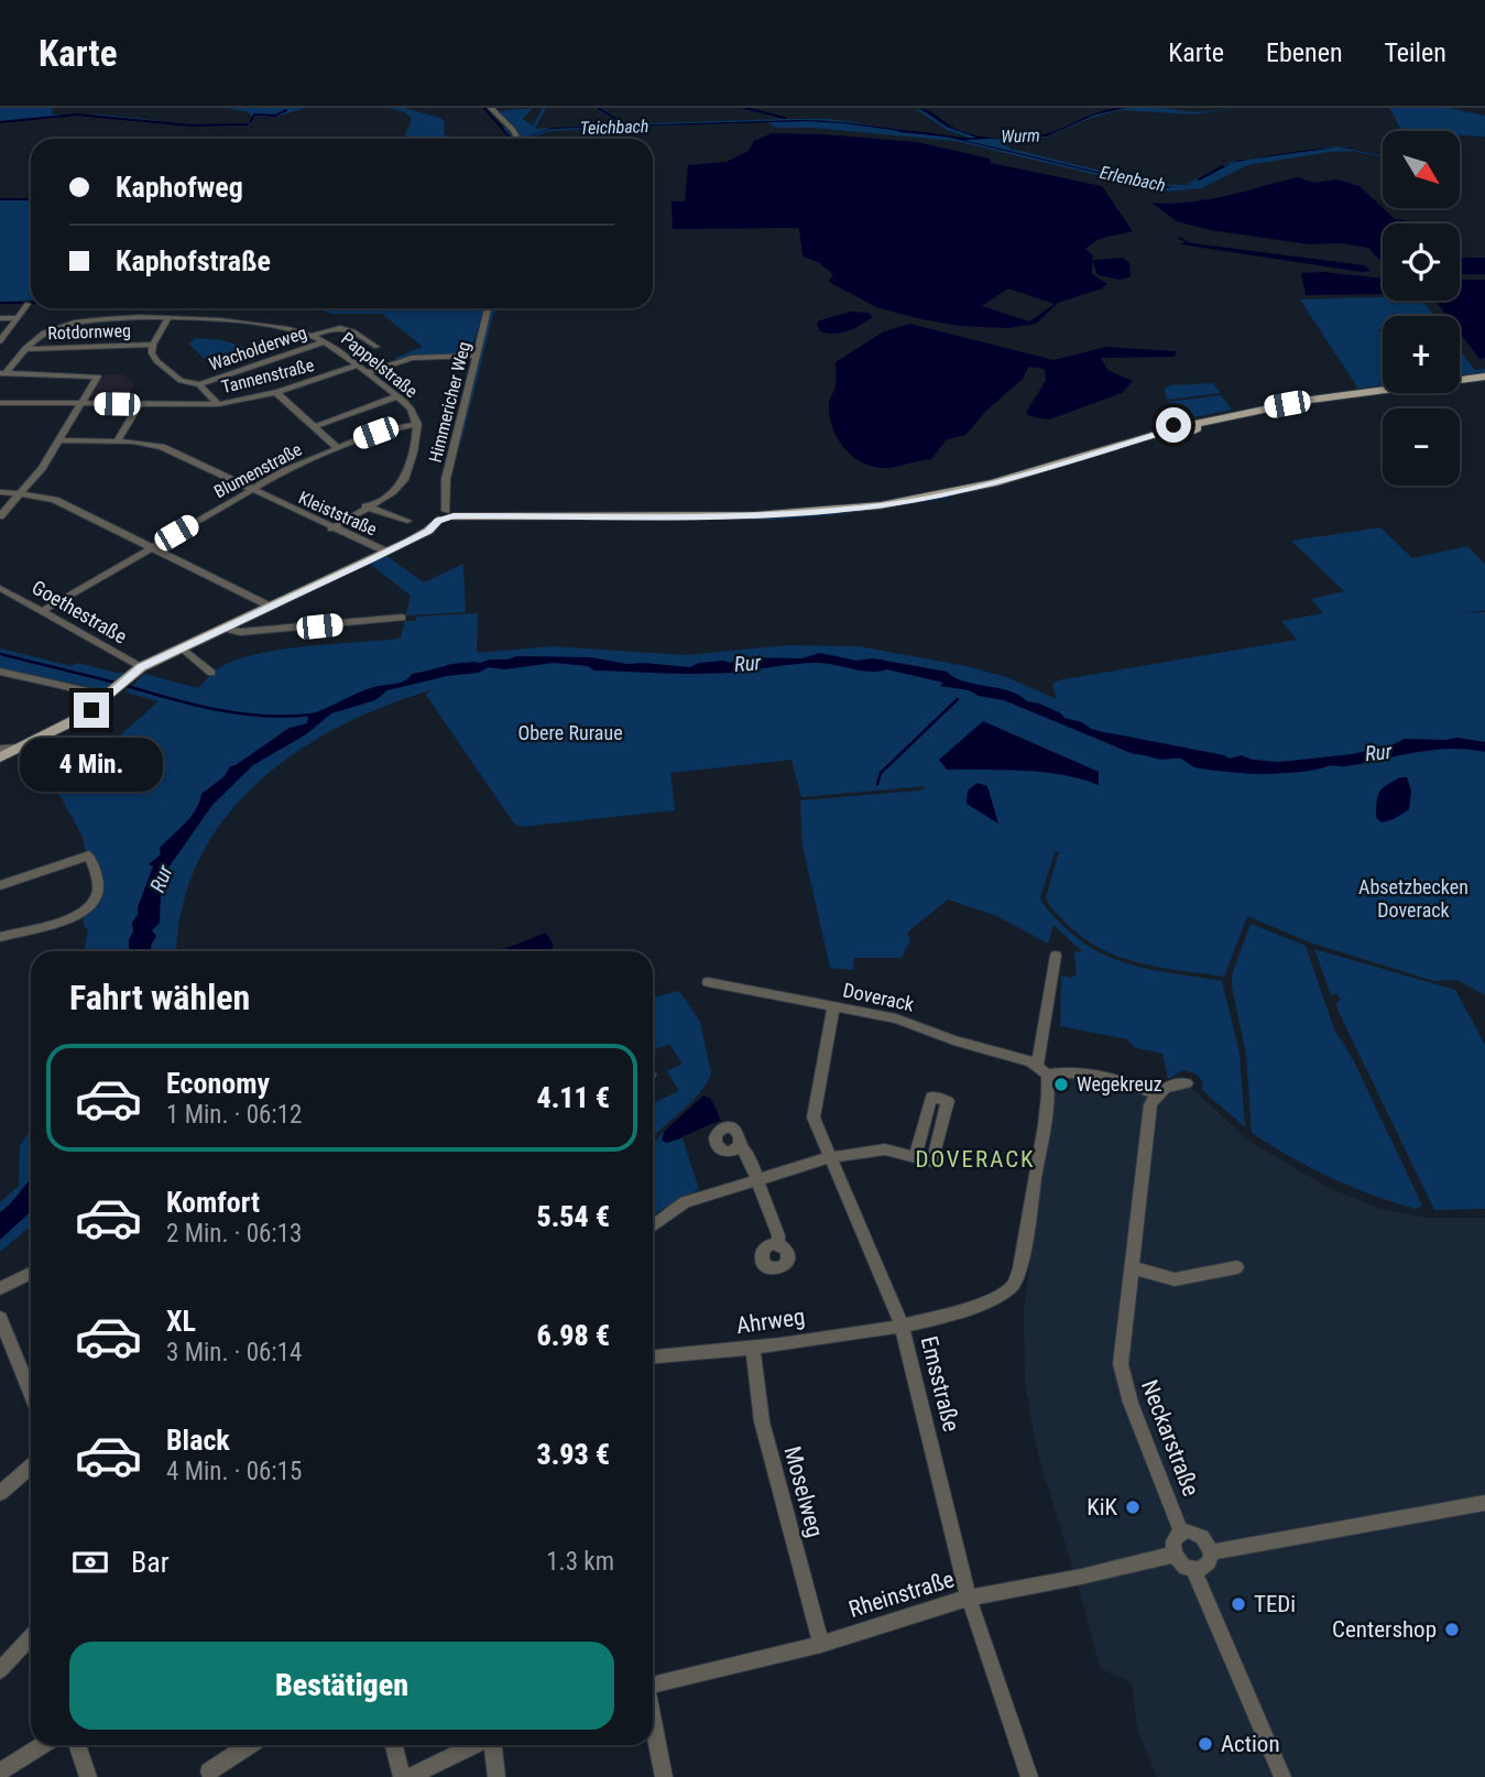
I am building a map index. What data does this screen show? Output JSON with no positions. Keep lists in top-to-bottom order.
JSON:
{
  "streets": {
    "street": [
      "Rotdornweg",
      "Wacholderweg",
      "Pappelstraße",
      "Tannenstraße",
      "Himmericher Weg",
      "Blumenstraße",
      "Kleiststraße",
      "Goethestraße",
      "Doverack",
      "Ahrweg",
      "Emsstraße",
      "Neckarstraße",
      "Moselweg",
      "Rheinstraße"
    ]
  },
  "crossings": [
    ["Rotdornweg", "Pappelstraße"],
    ["Wacholderweg", "Pappelstraße"],
    ["Pappelstraße", "Tannenstraße"],
    ["Pappelstraße", "Blumenstraße"],
    ["Pappelstraße", "Kleiststraße"],
    ["Blumenstraße", "Kleiststraße"],
    ["Blumenstraße", "Goethestraße"],
    ["Doverack", "Ahrweg"],
    ["Doverack", "Emsstraße"],
    ["Doverack", "Neckarstraße"],
    ["Ahrweg", "Emsstraße"],
    ["Ahrweg", "Moselweg"],
    ["Emsstraße", "Rheinstraße"],
    ["Neckarstraße", "Rheinstraße"],
    ["Moselweg", "Rheinstraße"]
  ],
  "districts": ["DOVERACK"],
  "water": [
    "Teichbach",
    "Wurm",
    "Erlenbach",
    "Rur"
  ],
  "parks": ["Obere Ruraue", "Absetzbecken Doverack"],
  "places": [
    "Wegekreuz",
    "KiK",
    "TEDi",
    "Centershop",
    "Action"
  ],
  "north": "bottom right",
  "page": {
    "header": "Karte",
    "nav": ["Karte", "Ebenen", "Teilen"],
    "map_buttons": ["+", "−"],
    "banner": ["Kaphofweg", "Kaphofstraße"],
    "bubble": "4 Min.",
    "heading": "Fahrt wählen",
    "list": [
      {
        "name": "Economy",
        "note": "1 Min. · 06:12",
        "value": "4.11 €"
      },
      {
        "name": "Komfort",
        "note": "2 Min. · 06:13",
        "value": "5.54 €"
      },
      {
        "name": "XL",
        "note": "3 Min. · 06:14",
        "value": "6.98 €"
      },
      {
        "name": "Black",
        "note": "4 Min. · 06:15",
        "value": "3.93 €"
      }
    ],
    "pay": ["Bar", "1.3 km"],
    "buttons": "Bestätigen"
  }
}
